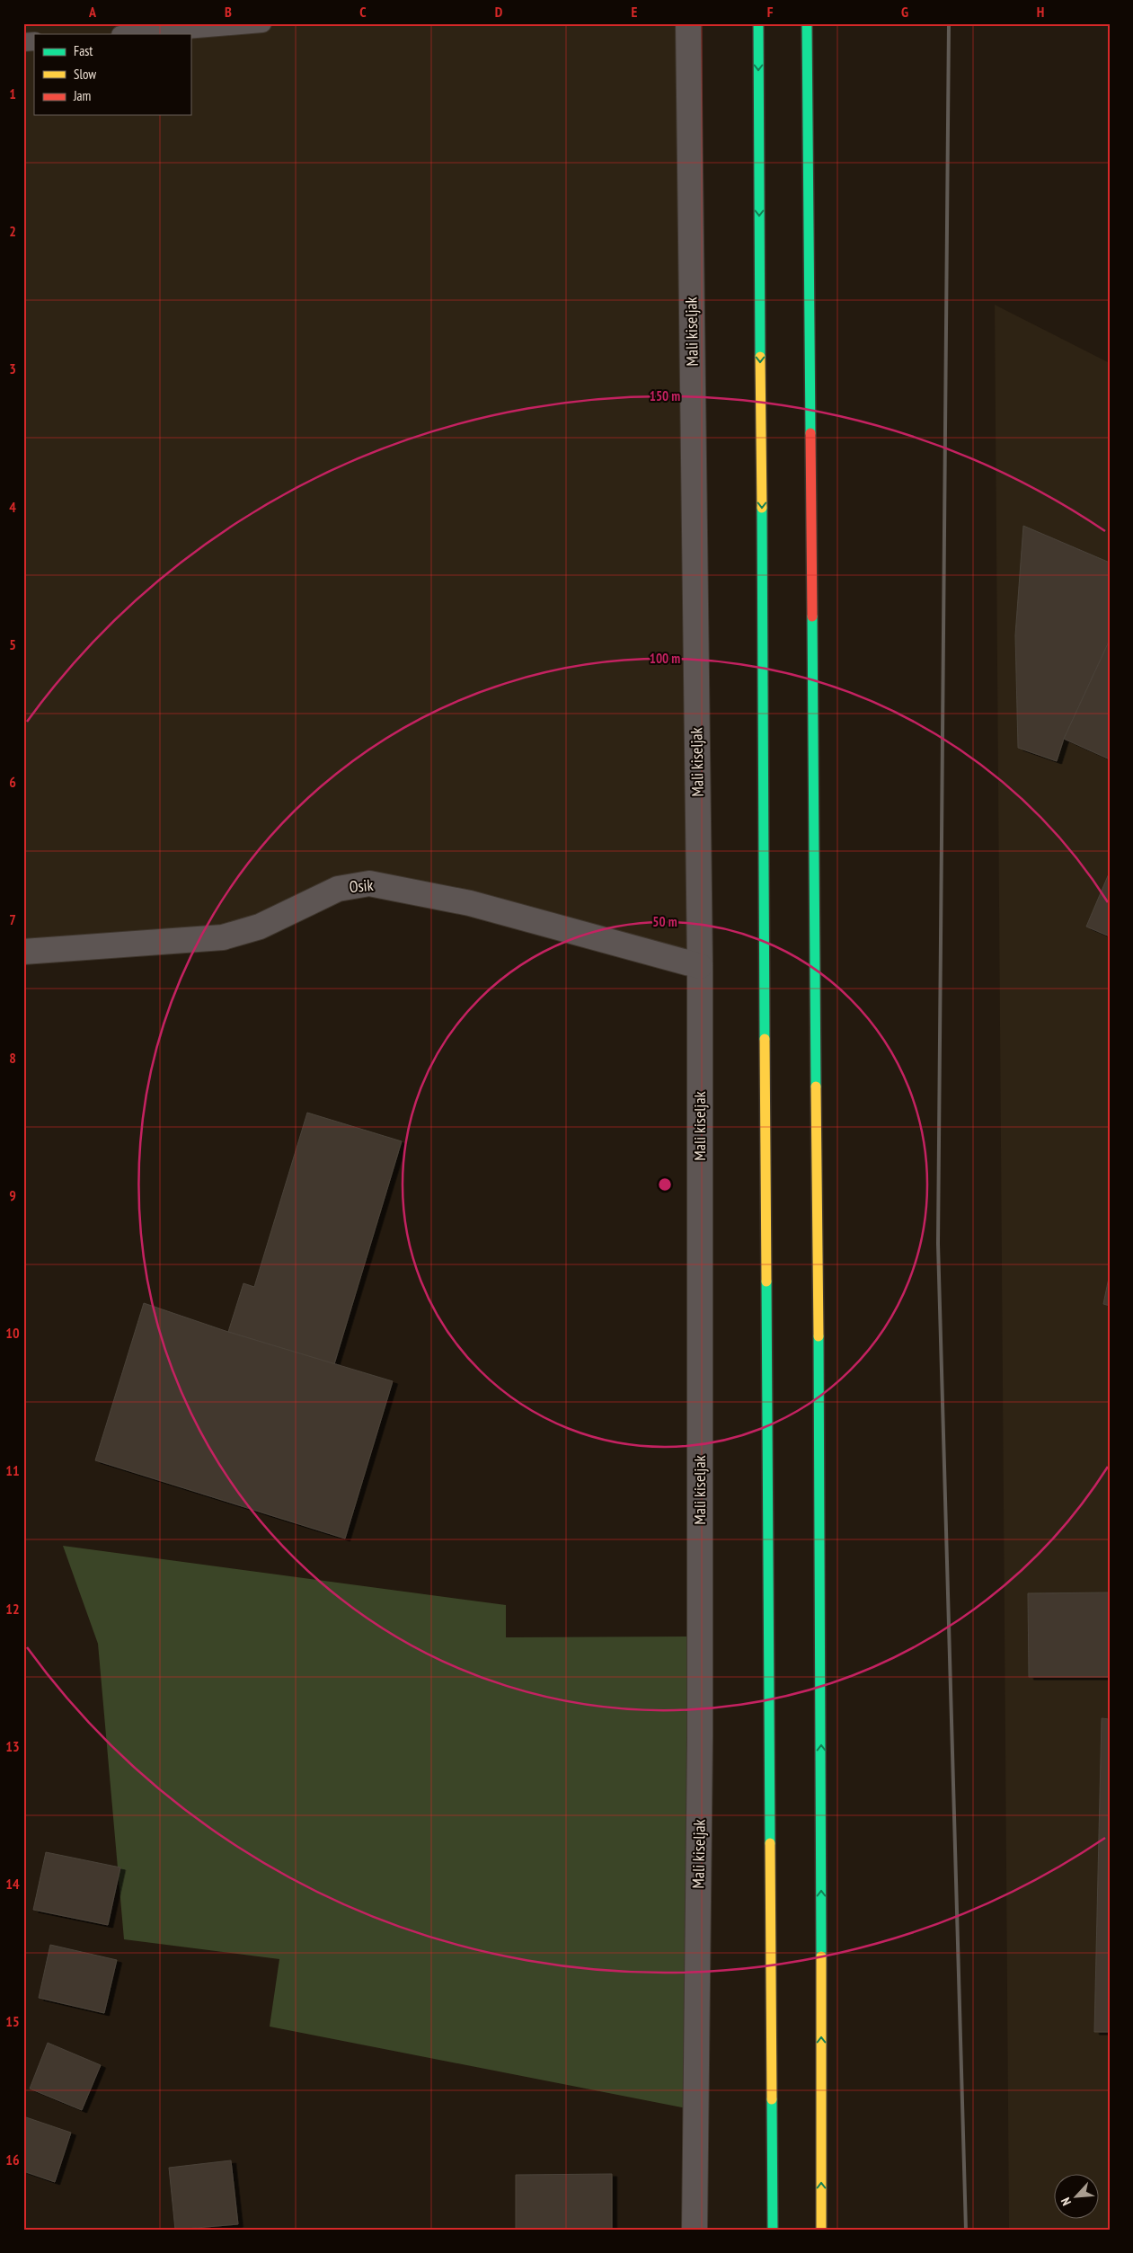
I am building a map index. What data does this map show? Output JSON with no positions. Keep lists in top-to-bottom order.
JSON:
{
  "streets": {
    "street": ["Mali kiseljak", "Osik"]
  },
  "crossings": [
    ["Mali kiseljak", "Osik"]
  ],
  "legend": ["Fast", "Slow", "Jam"],
  "north": "bottom left",
  "grid": {
    "columns": [
      "A",
      "B",
      "C",
      "D",
      "E",
      "F",
      "G",
      "H"
    ],
    "rows": [
      "1",
      "2",
      "3",
      "4",
      "5",
      "6",
      "7",
      "8",
      "9",
      "10",
      "11",
      "12",
      "13",
      "14",
      "15",
      "16"
    ]
  },
  "rings": ["150 m", "100 m", "50 m"]
}
